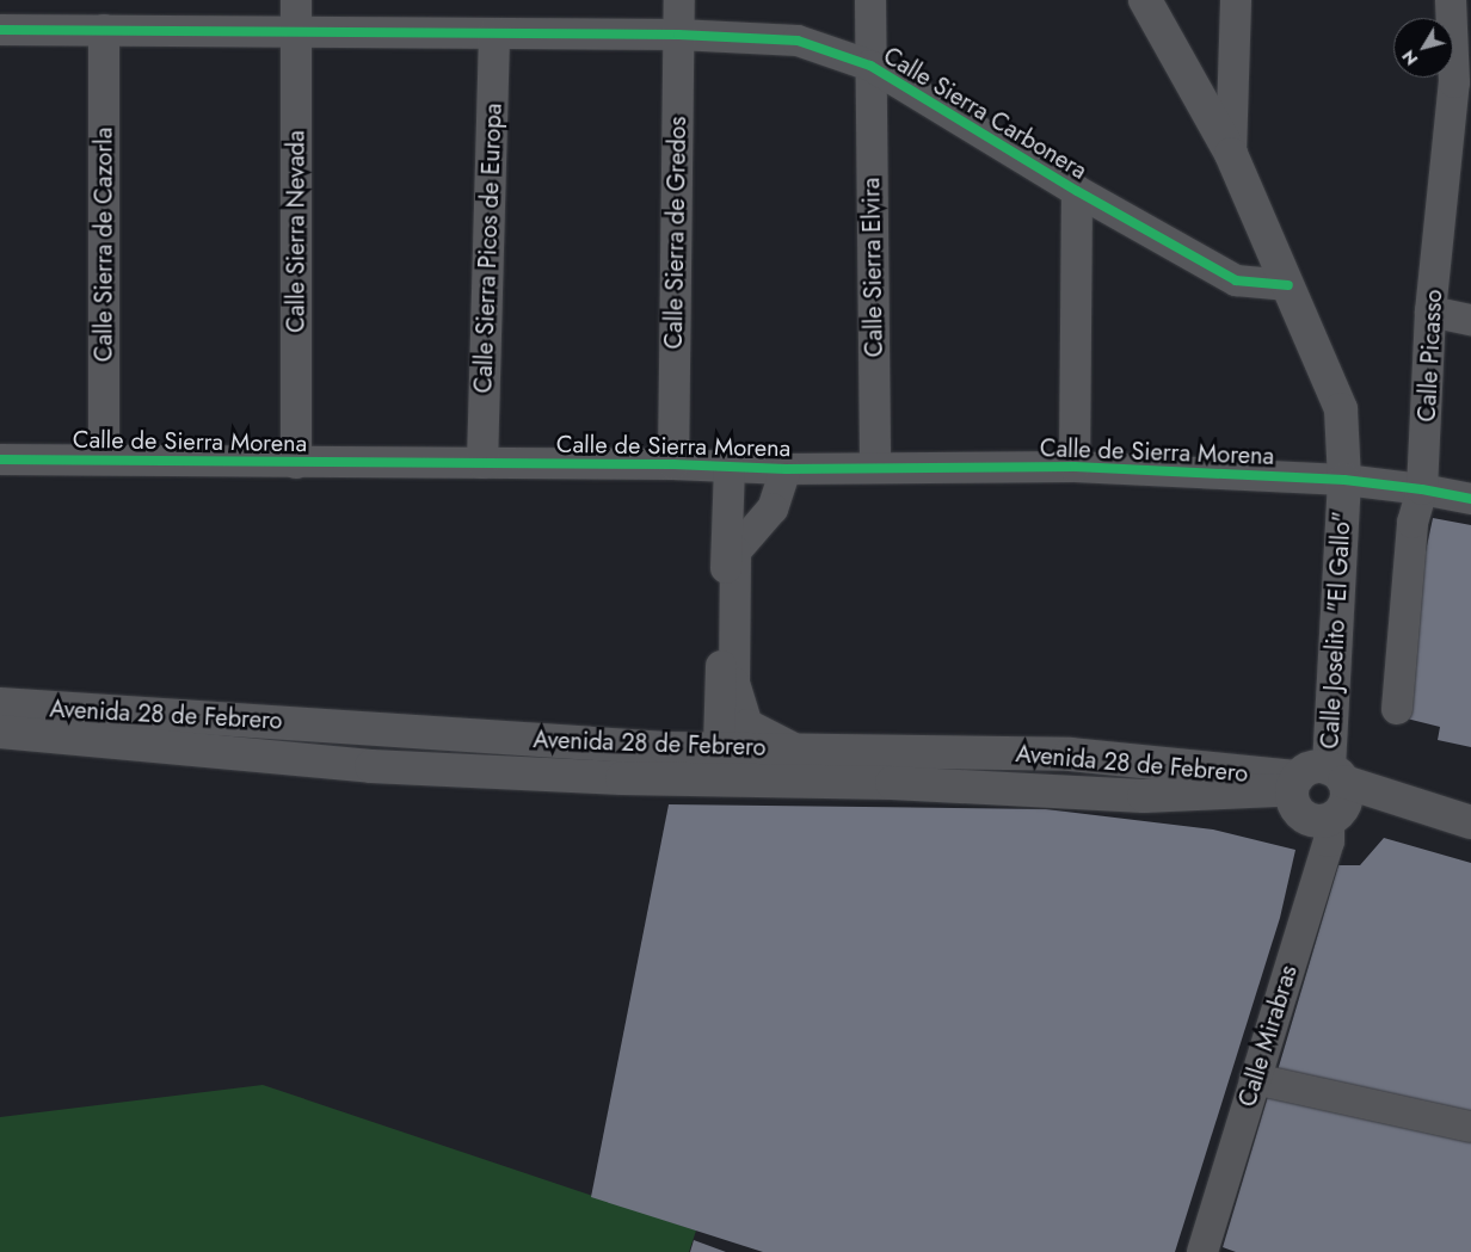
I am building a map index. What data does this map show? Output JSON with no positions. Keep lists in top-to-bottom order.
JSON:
{
  "streets": {
    "main road": ["Calle Joselito \"El Gallo\"", "Avenida 28 de Febrero"],
    "street": [
      "Calle Sierra Carbonera",
      "Calle Sierra Nevada",
      "Calle Sierra de Gredos",
      "Calle Sierra de Cazorla",
      "Calle Sierra Picos de Europa",
      "Calle Sierra Elvira",
      "Calle Picasso",
      "Calle de Sierra Morena",
      "Calle Mirabras"
    ]
  },
  "crossings": [
    ["Calle Sierra Carbonera", "Calle Sierra Nevada"],
    ["Calle Sierra Carbonera", "Calle Sierra de Gredos"],
    ["Calle Sierra Carbonera", "Calle Sierra de Cazorla"],
    ["Calle Sierra Carbonera", "Calle Sierra Picos de Europa"],
    ["Calle Sierra Carbonera", "Calle Sierra Elvira"],
    ["Calle Sierra Carbonera", "Calle Joselito \"El Gallo\""],
    ["Calle Sierra Nevada", "Calle de Sierra Morena"],
    ["Calle Sierra de Gredos", "Calle de Sierra Morena"],
    ["Calle Sierra de Cazorla", "Calle de Sierra Morena"],
    ["Calle Sierra Picos de Europa", "Calle de Sierra Morena"],
    ["Calle Sierra Elvira", "Calle de Sierra Morena"],
    ["Calle Picasso", "Calle de Sierra Morena"],
    ["Calle de Sierra Morena", "Calle Joselito \"El Gallo\""],
    ["Calle Joselito \"El Gallo\"", "Calle Mirabras"]
  ],
  "north": "bottom left"
}
